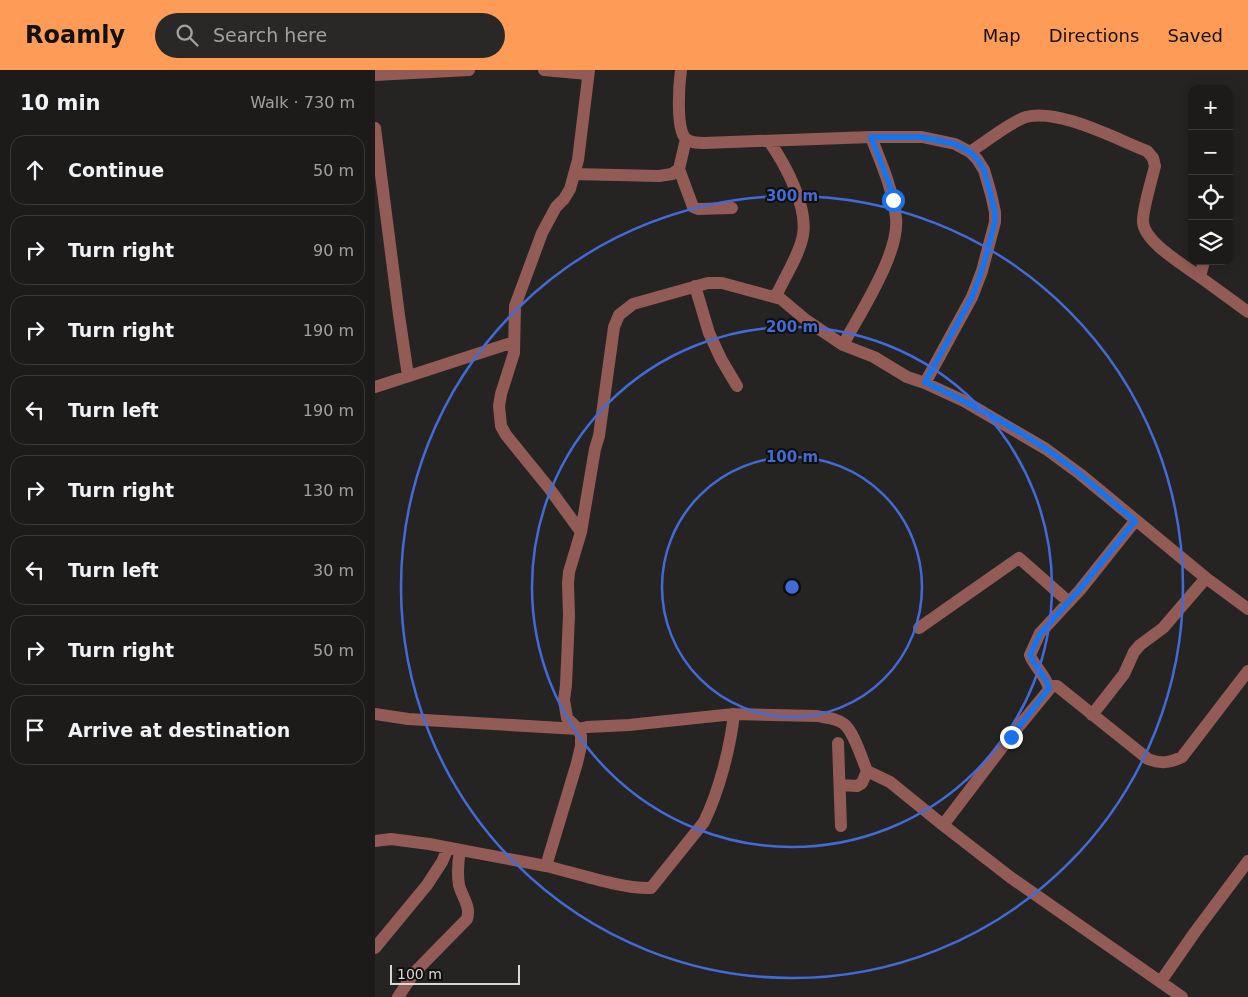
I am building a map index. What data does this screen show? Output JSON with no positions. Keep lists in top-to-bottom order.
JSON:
{
  "scale_bar": "100 m",
  "page": {
    "header": "Roamly",
    "search": "Search here",
    "nav": ["Map", "Directions", "Saved"],
    "heading": ["10 min", "Walk · 730 m"],
    "map_buttons": ["+", "−"],
    "list": [
      ["Continue", "50 m"],
      ["Turn right", "90 m"],
      ["Turn right", "190 m"],
      ["Turn left", "190 m"],
      ["Turn right", "130 m"],
      ["Turn left", "30 m"],
      ["Turn right", "50 m"],
      "Arrive at destination"
    ],
    "scale": "100 m"
  },
  "rings": ["300 m", "200 m", "100 m"]
}
